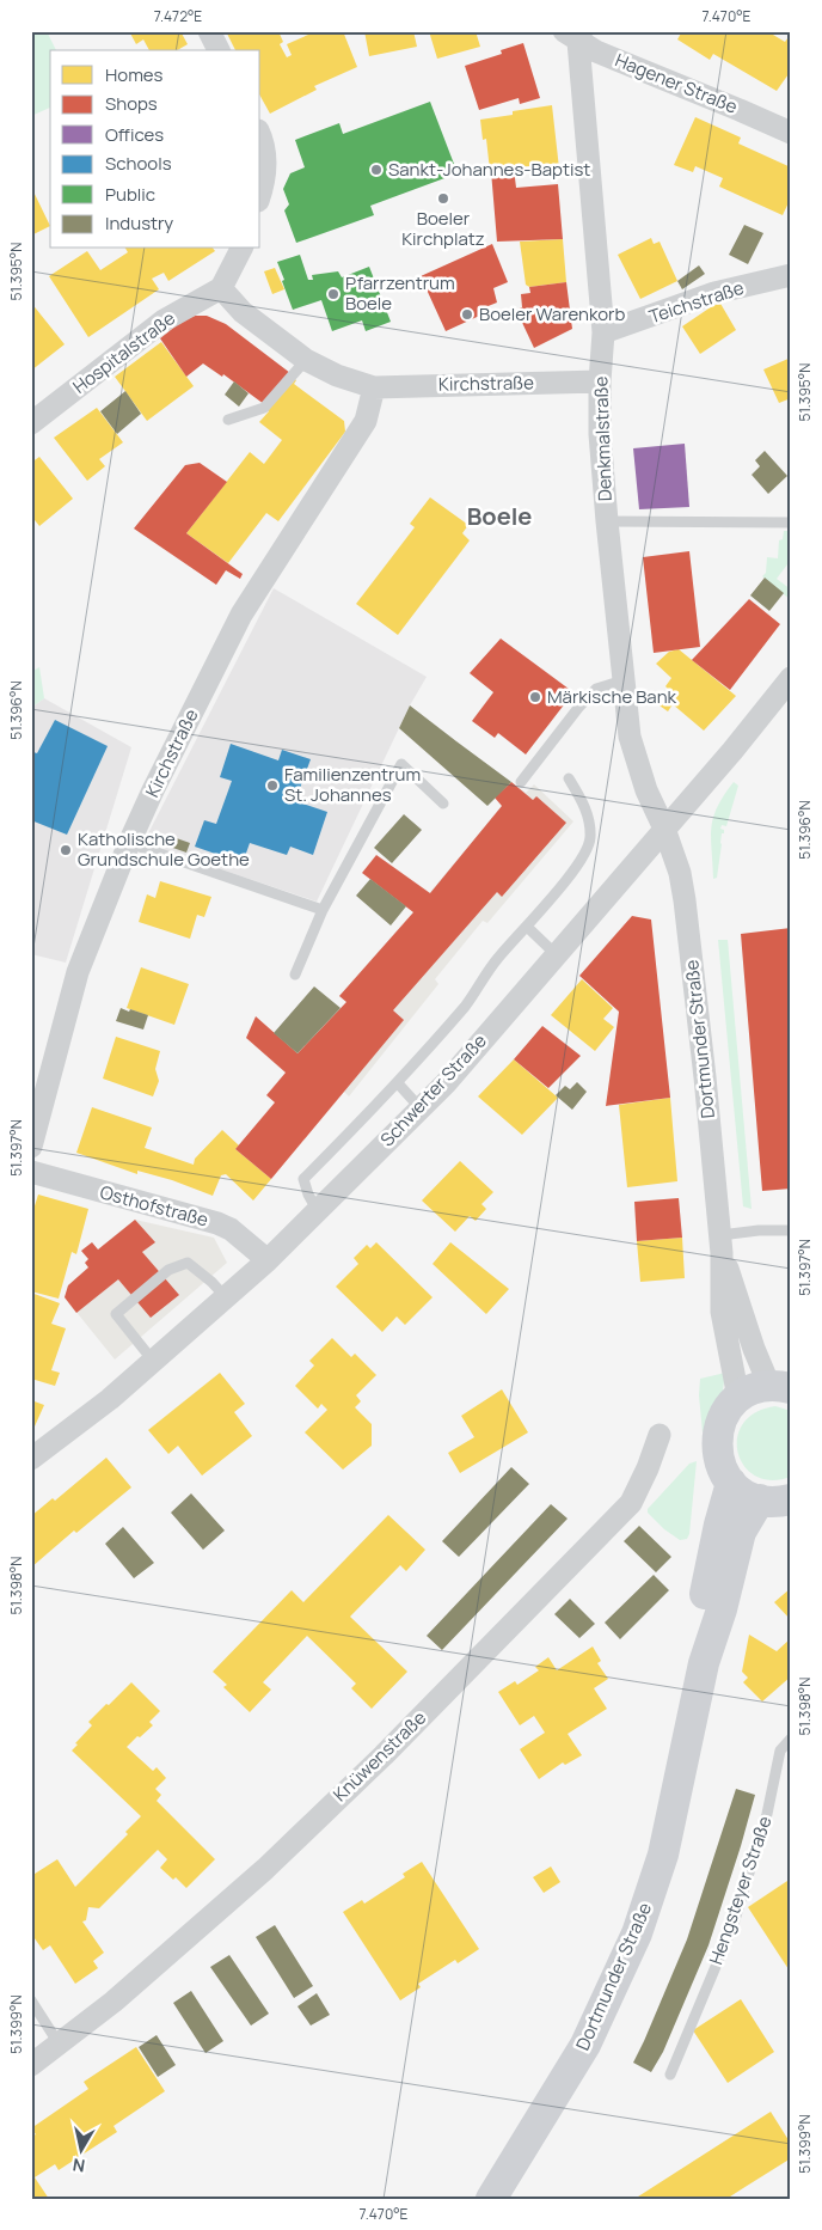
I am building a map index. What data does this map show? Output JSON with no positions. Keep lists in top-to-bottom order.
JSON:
{
  "streets": {
    "main road": ["Dortmunder Straße"],
    "street": [
      "Hagener Straße",
      "Teichstraße",
      "Hospitalstraße",
      "Kirchstraße",
      "Denkmalstraße",
      "Schwerter Straße",
      "Osthofstraße",
      "Knüwenstraße"
    ],
    "lane": ["Hengsteyer Straße"]
  },
  "crossings": [
    ["Hagener Straße", "Denkmalstraße"],
    ["Teichstraße", "Denkmalstraße"],
    ["Hospitalstraße", "Kirchstraße"],
    ["Kirchstraße", "Denkmalstraße"],
    ["Denkmalstraße", "Dortmunder Straße"],
    ["Denkmalstraße", "Schwerter Straße"],
    ["Dortmunder Straße", "Schwerter Straße"],
    ["Schwerter Straße", "Osthofstraße"]
  ],
  "districts": ["Boele"],
  "places": [
    "Sankt-Johannes-Baptist",
    "Boeler Kirchplatz",
    "Pfarrzentrum Boele",
    "Boeler Warenkorb",
    "Märkische Bank",
    "Familienzentrum St. Johannes",
    "Katholische Grundschule Goethe"
  ],
  "legend": [
    "Homes",
    "Shops",
    "Offices",
    "Schools",
    "Public",
    "Industry"
  ],
  "north": "bottom",
  "coordinates": [
    "7.472°E",
    "7.470°E",
    "51.395°N",
    "51.396°N",
    "51.397°N",
    "51.398°N",
    "51.399°N"
  ]
}
